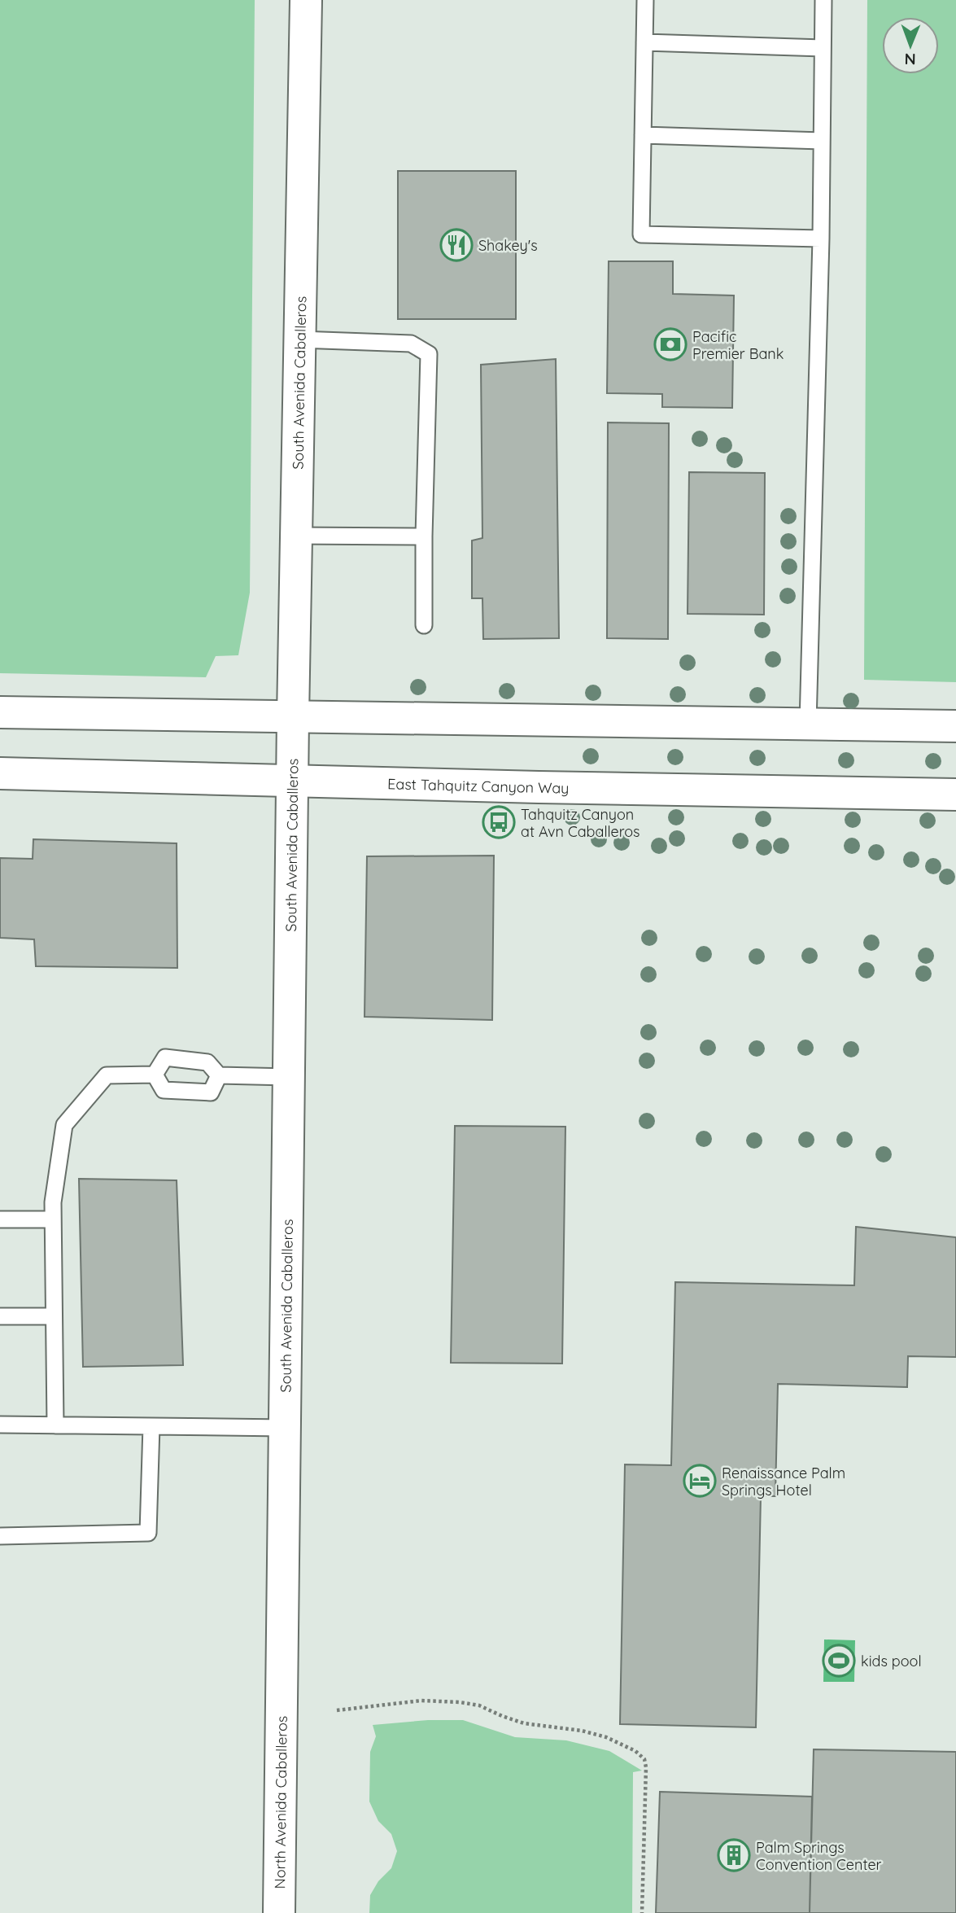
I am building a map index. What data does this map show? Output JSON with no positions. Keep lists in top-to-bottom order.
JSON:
{
  "streets": {
    "street": ["South Avenida Caballeros", "East Tahquitz Canyon Way", "North Avenida Caballeros"]
  },
  "crossings": [
    ["South Avenida Caballeros", "East Tahquitz Canyon Way"],
    ["South Avenida Caballeros", "North Avenida Caballeros"]
  ],
  "places": {
    "restaurant": ["Shakey's"],
    "bank": ["Pacific Premier Bank"],
    "bus stop": ["Tahquitz Canyon at Avn Caballeros"],
    "hotel": ["Renaissance Palm Springs Hotel"],
    "sports": ["kids pool"],
    "building": ["Palm Springs Convention Center"]
  },
  "north": "bottom"
}
